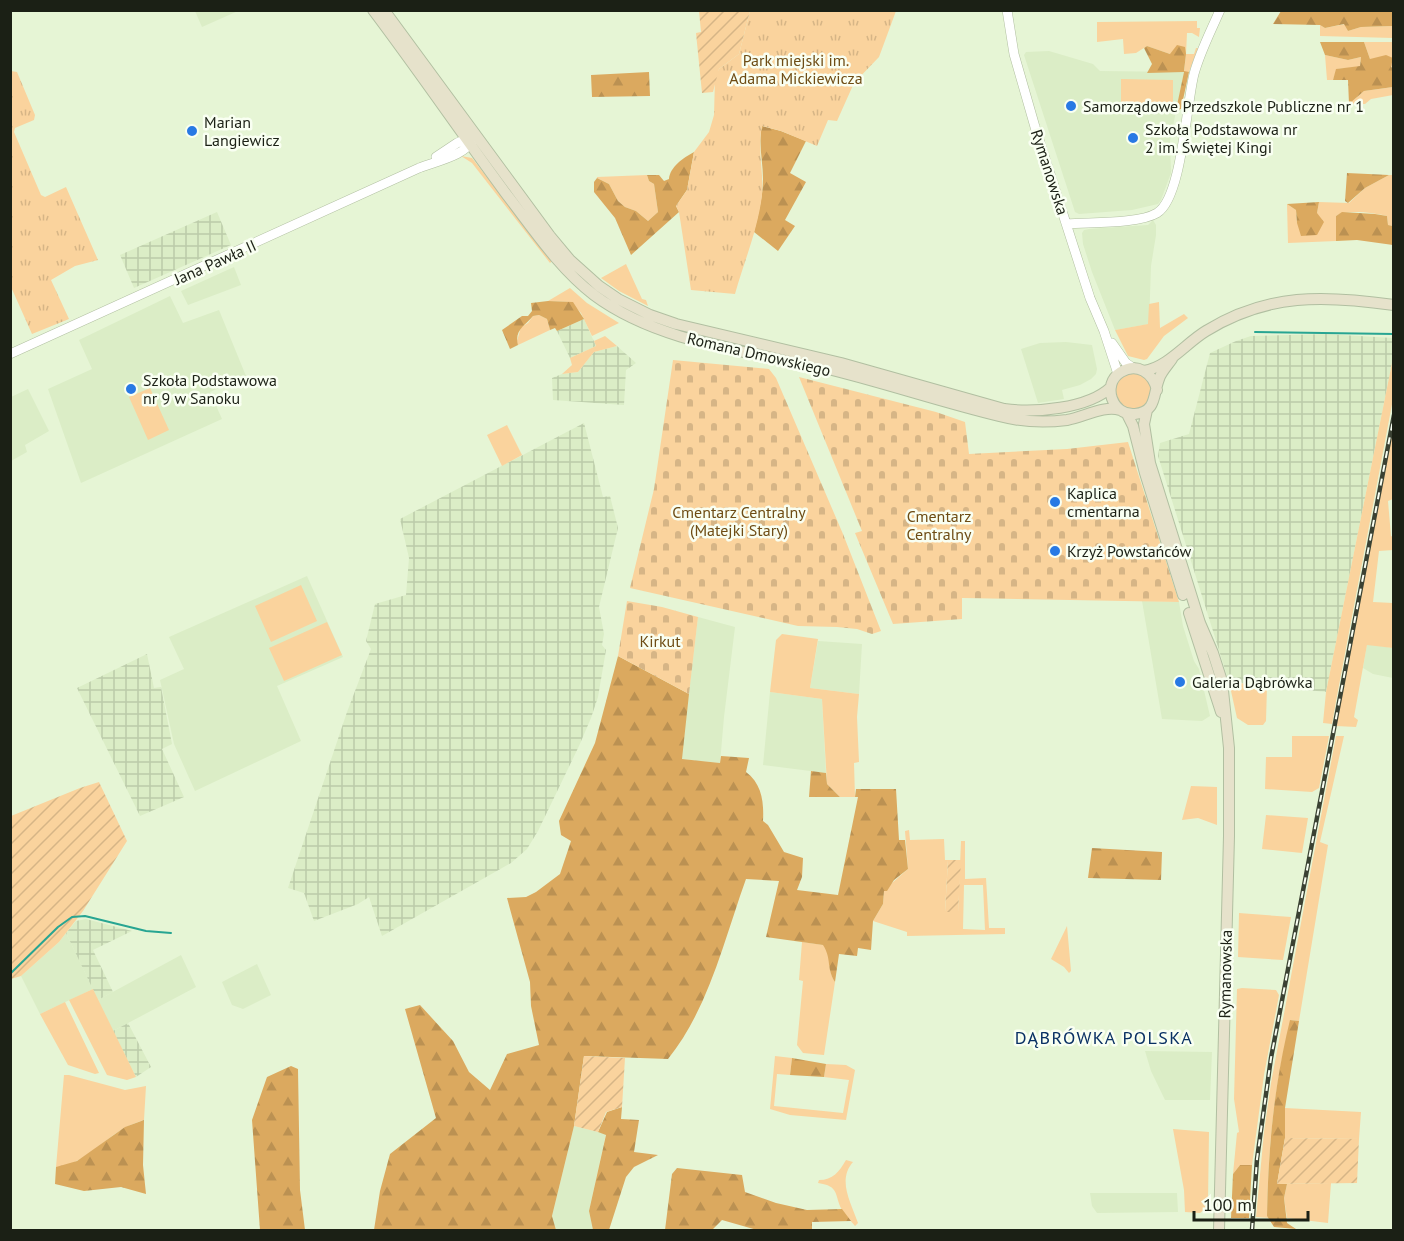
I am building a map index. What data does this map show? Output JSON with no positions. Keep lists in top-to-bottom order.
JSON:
{
  "streets": {
    "main road": ["Rymanowska", "Romana Dmowskiego"],
    "street": ["Jana Pawła II"]
  },
  "crossings": [
    ["Rymanowska", "Romana Dmowskiego"],
    ["Jana Pawła II", "Romana Dmowskiego"]
  ],
  "districts": ["DĄBRÓWKA POLSKA"],
  "parks": [
    "Park miejski im. Adama Mickiewicza",
    "Cmentarz Centralny (Matejki Stary)",
    "Cmentarz Centralny",
    "Kirkut"
  ],
  "places": [
    "Samorządowe Przedszkole Publiczne nr 1",
    "Marian Langiewicz",
    "Szkoła Podstawowa nr 2 im. Świętej Kingi",
    "Szkoła Podstawowa nr 9 w Sanoku",
    "Kaplica cmentarna",
    "Krzyż Powstańców",
    "Galeria Dąbrówka"
  ],
  "scale_bar": "100 m"
}
